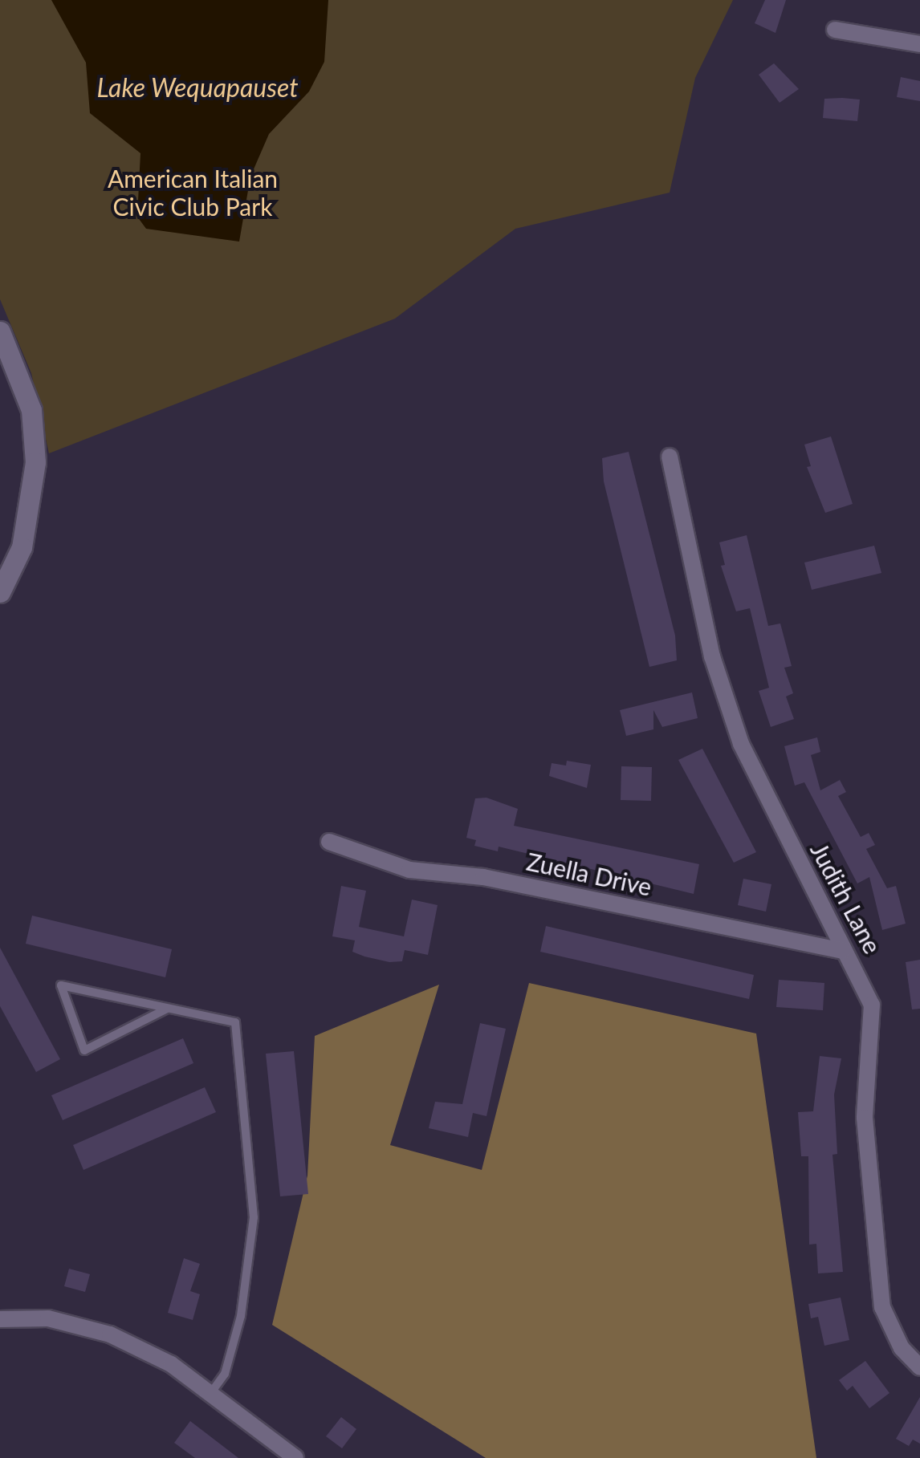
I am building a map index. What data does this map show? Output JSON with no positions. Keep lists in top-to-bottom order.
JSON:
{
  "streets": {
    "street": ["Zuella Drive", "Judith Lane"]
  },
  "crossings": [
    ["Zuella Drive", "Judith Lane"]
  ],
  "water": ["Lake Wequapauset"],
  "parks": ["American Italian Civic Club Park"]
}
